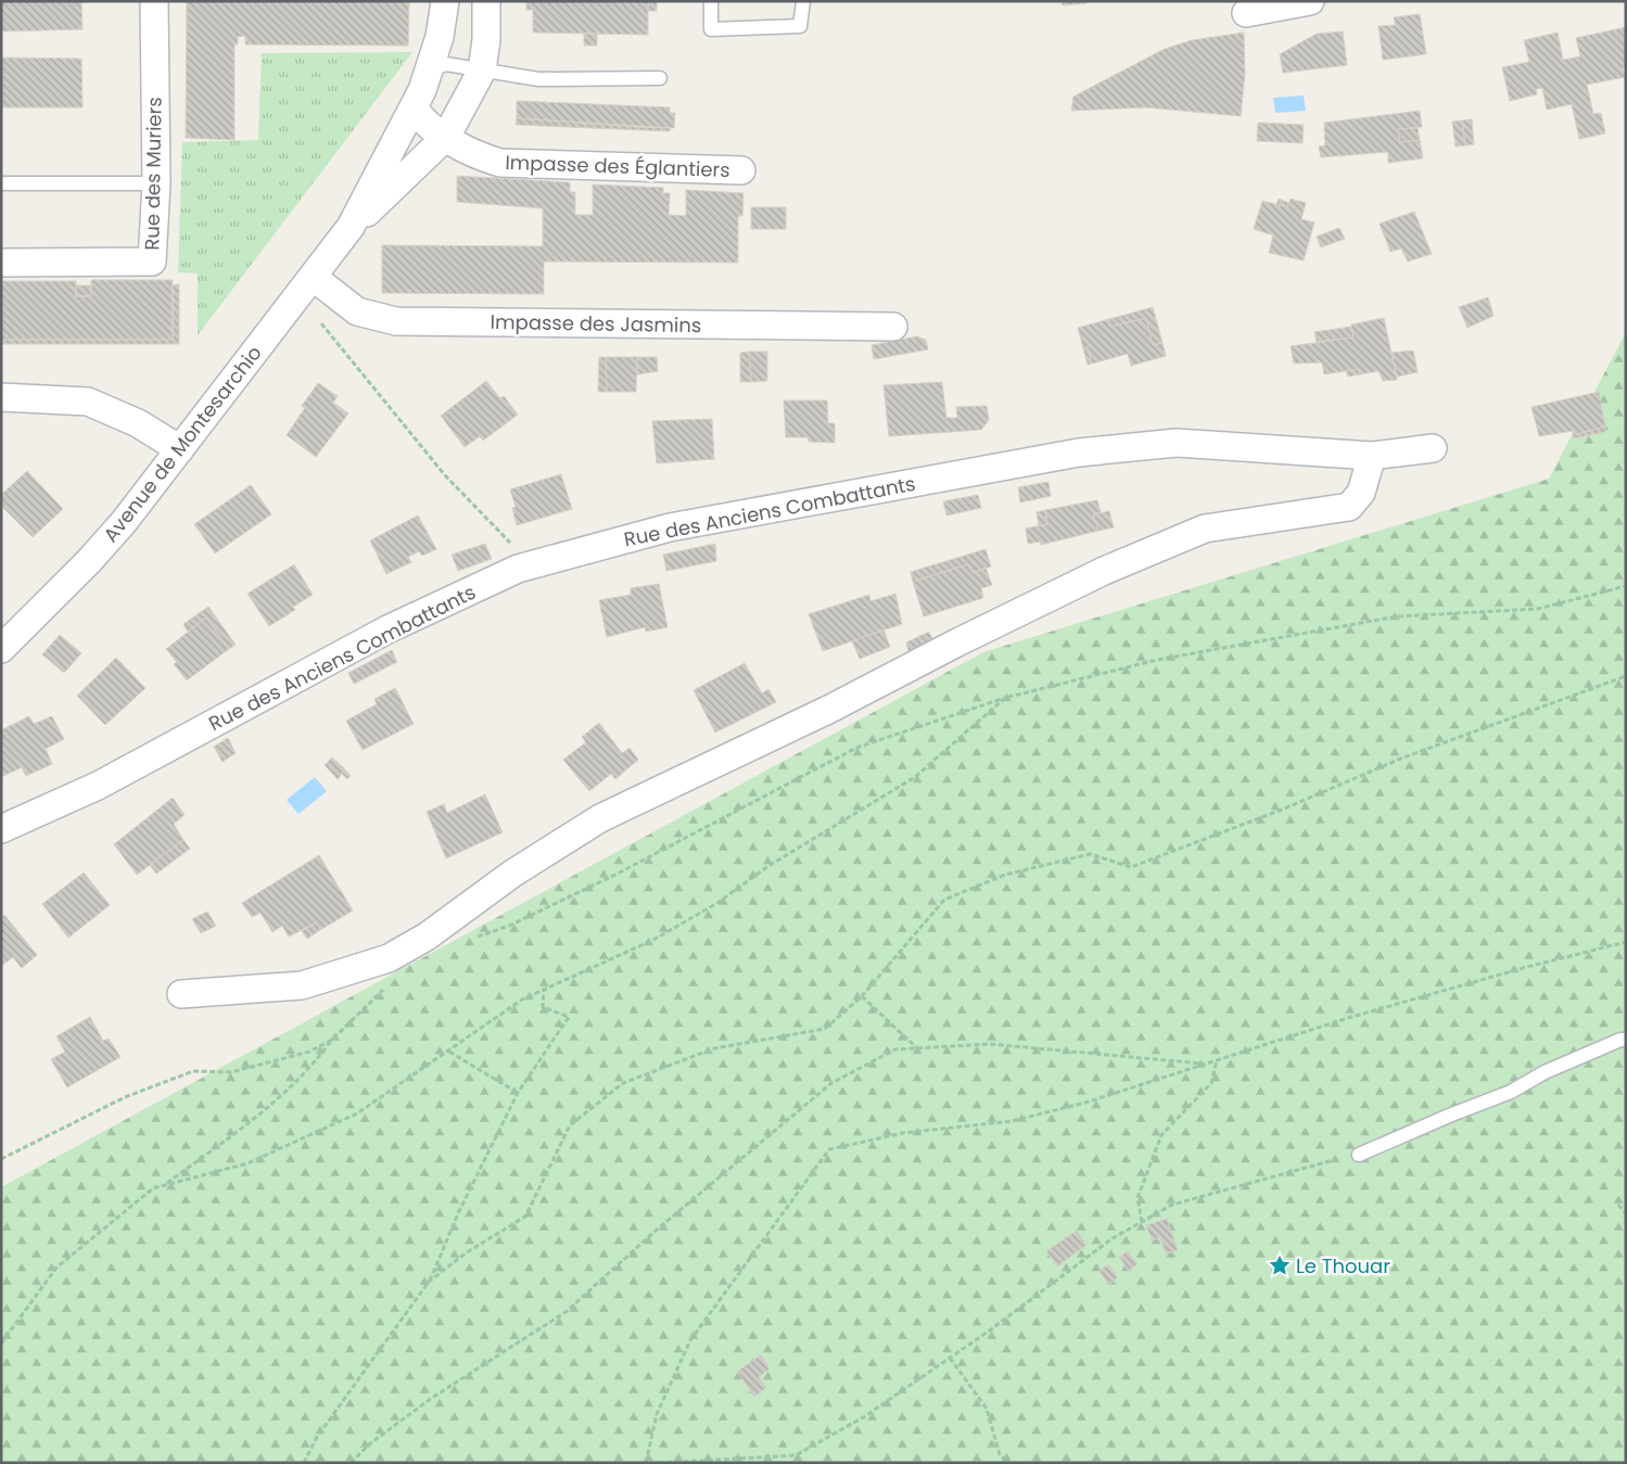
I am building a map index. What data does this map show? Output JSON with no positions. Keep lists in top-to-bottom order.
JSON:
{
  "streets": {
    "street": [
      "Impasse des Églantiers",
      "Rue des Muriers",
      "Impasse des Jasmins",
      "Avenue de Montesarchio",
      "Rue des Anciens Combattants"
    ]
  },
  "crossings": [
    ["Impasse des Églantiers", "Avenue de Montesarchio"],
    ["Impasse des Jasmins", "Avenue de Montesarchio"]
  ],
  "places": {
    "place": ["Le Thouar"]
  }
}
